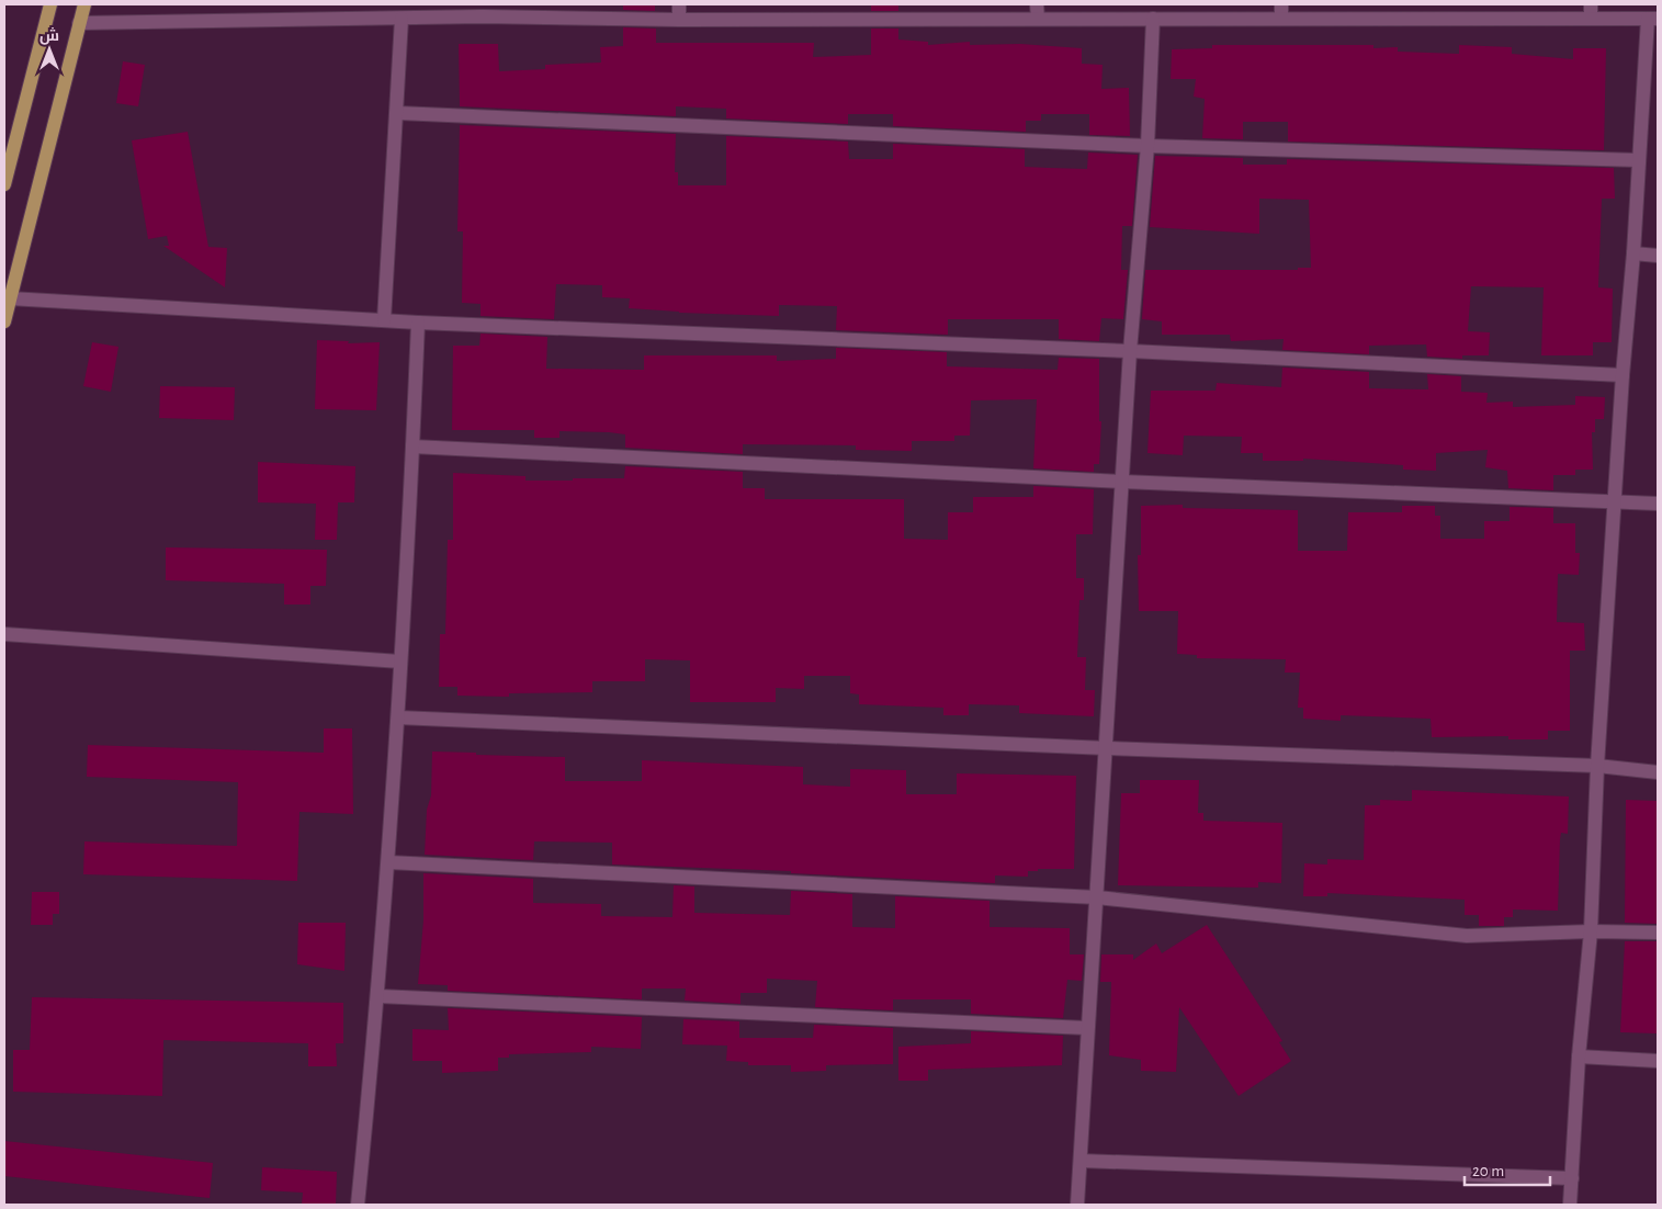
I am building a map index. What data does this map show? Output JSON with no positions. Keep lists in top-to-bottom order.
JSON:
{
  "scale_bar": "20 m",
  "north": "top"
}
